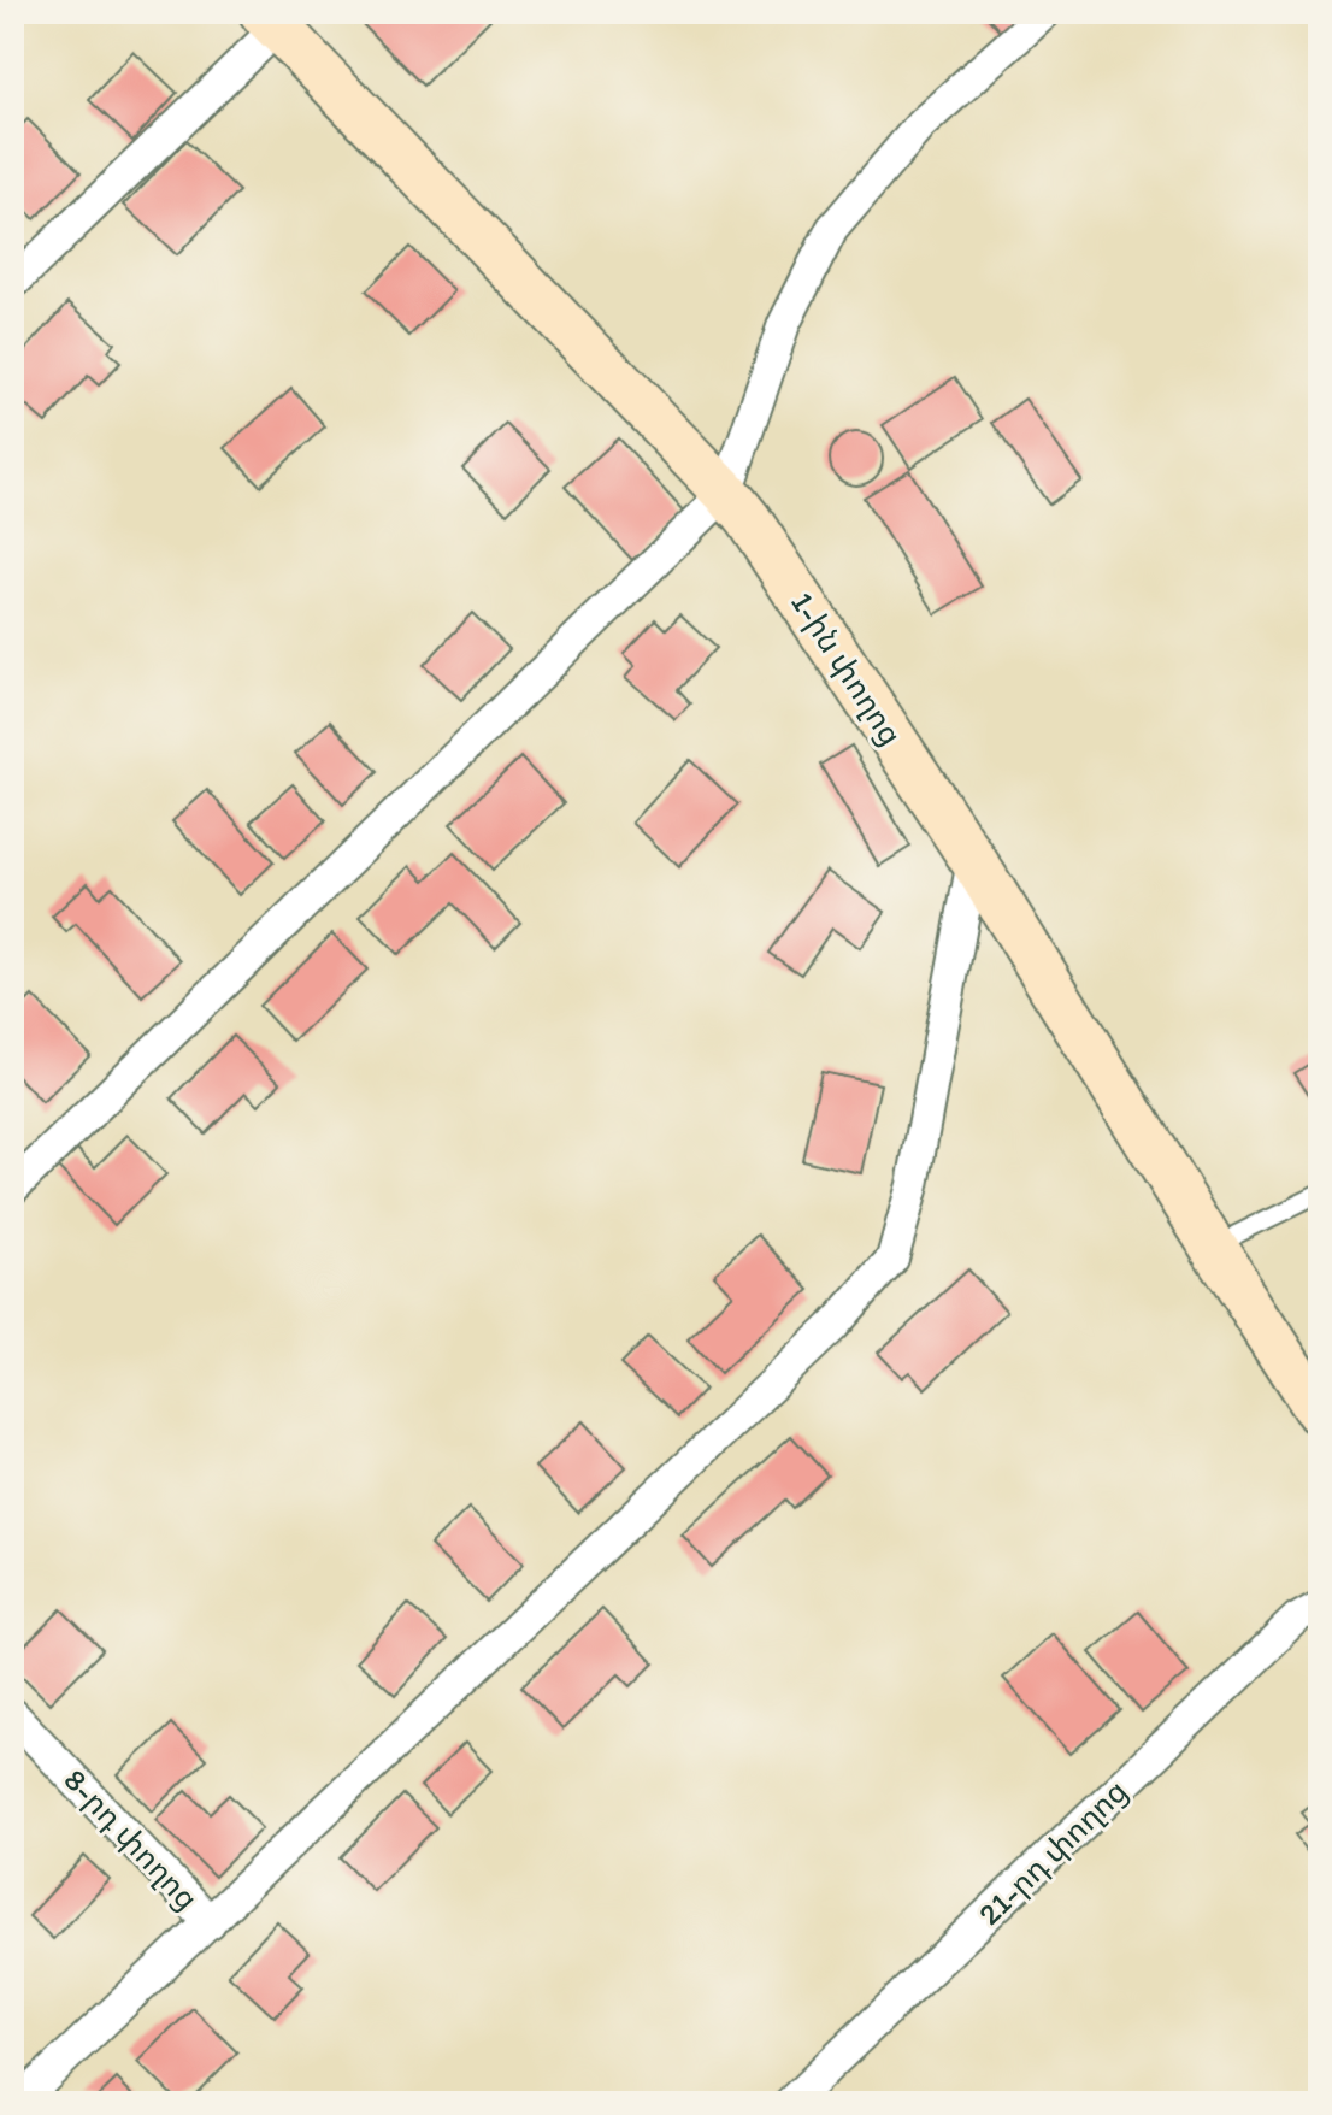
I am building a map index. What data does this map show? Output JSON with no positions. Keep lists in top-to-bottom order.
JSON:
{
  "streets": {
    "main road": ["1-ին փողոց"],
    "street": ["8-րդ փողոց", "21-րդ փողոց"]
  }
}
